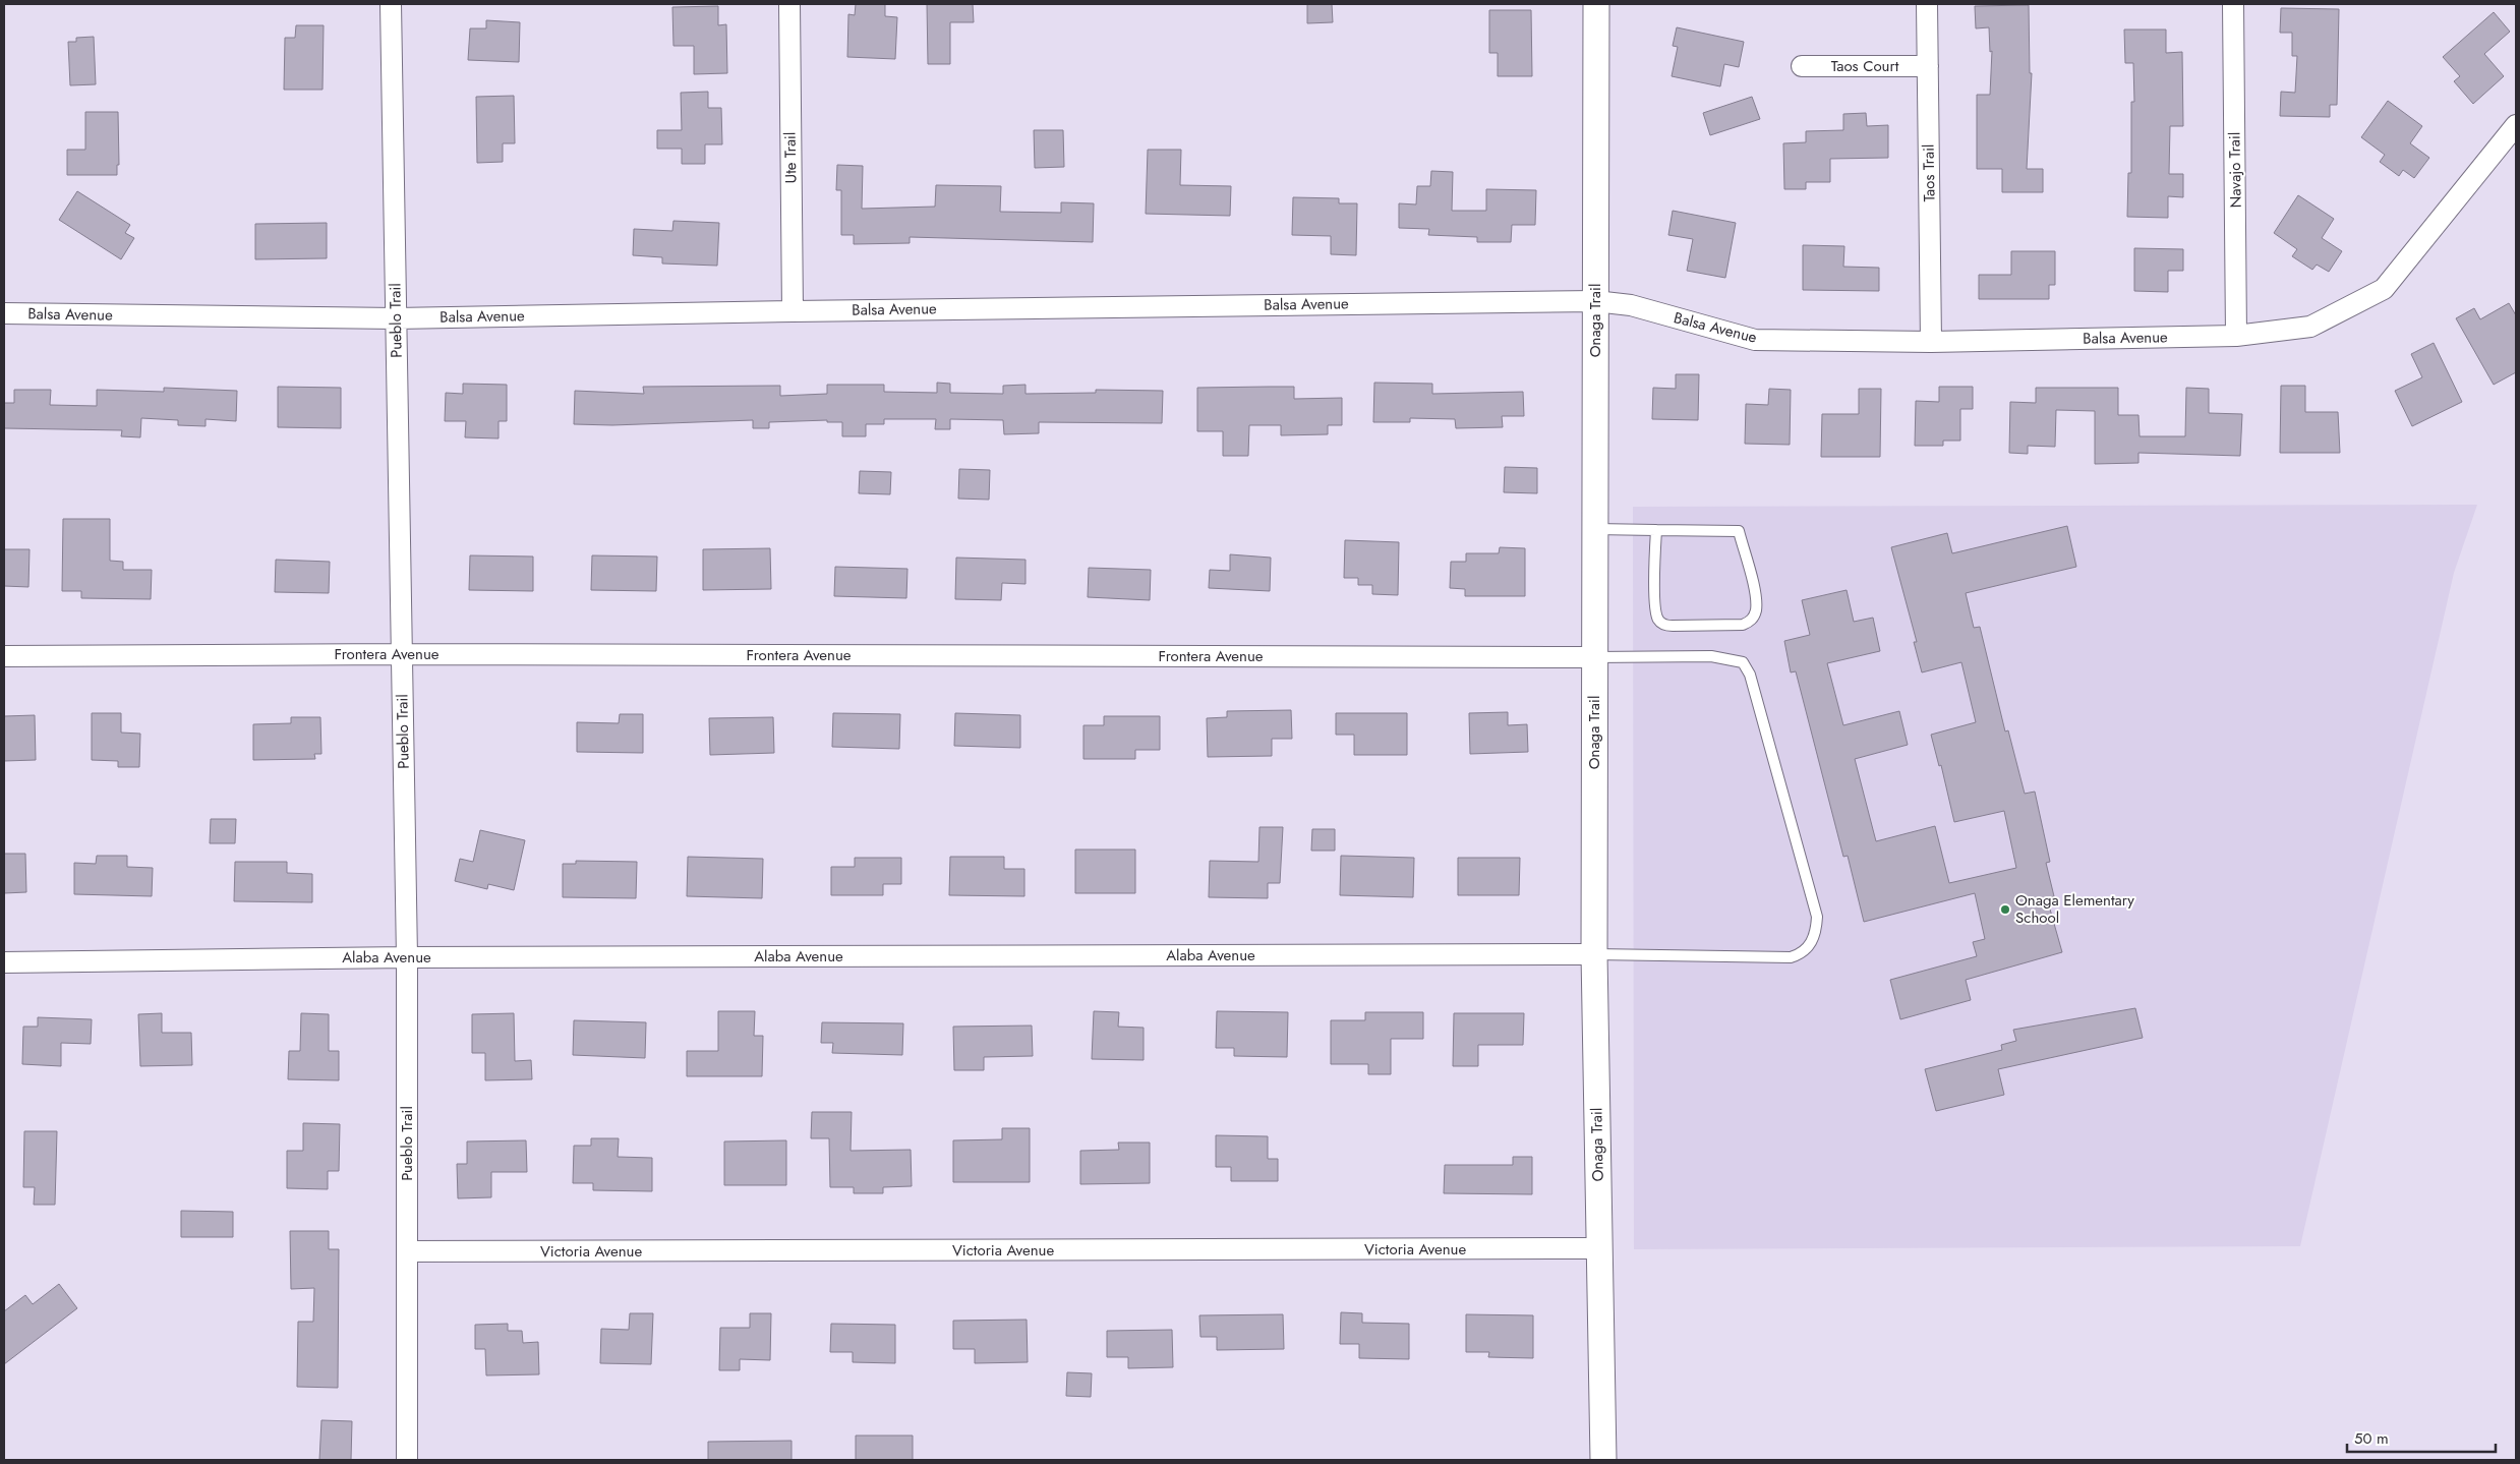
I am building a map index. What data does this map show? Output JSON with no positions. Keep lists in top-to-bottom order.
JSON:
{
  "streets": {
    "street": [
      "Taos Court",
      "Ute Trail",
      "Navajo Trail",
      "Taos Trail",
      "Balsa Avenue",
      "Pueblo Trail",
      "Onaga Trail",
      "Frontera Avenue",
      "Alaba Avenue",
      "Victoria Avenue"
    ]
  },
  "crossings": [
    ["Taos Court", "Taos Trail"],
    ["Ute Trail", "Balsa Avenue"],
    ["Navajo Trail", "Balsa Avenue"],
    ["Taos Trail", "Balsa Avenue"],
    ["Balsa Avenue", "Pueblo Trail"],
    ["Balsa Avenue", "Onaga Trail"],
    ["Pueblo Trail", "Frontera Avenue"],
    ["Pueblo Trail", "Alaba Avenue"],
    ["Pueblo Trail", "Victoria Avenue"],
    ["Onaga Trail", "Frontera Avenue"],
    ["Onaga Trail", "Alaba Avenue"],
    ["Onaga Trail", "Victoria Avenue"]
  ],
  "places": ["Onaga Elementary School"],
  "scale_bar": "50 m"
}
